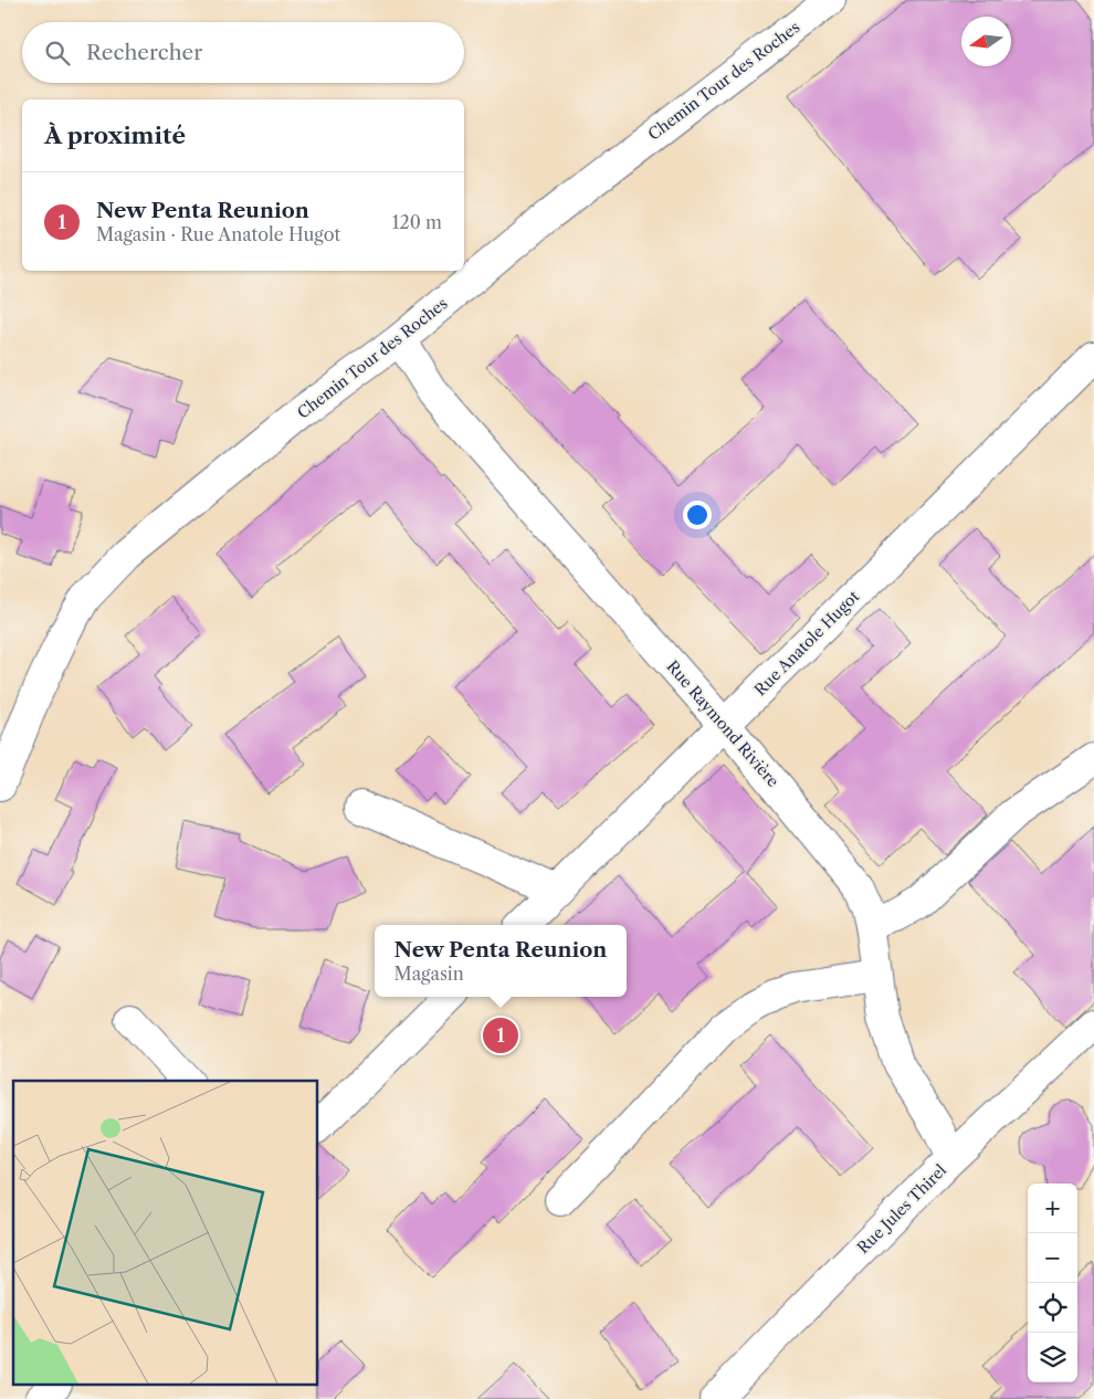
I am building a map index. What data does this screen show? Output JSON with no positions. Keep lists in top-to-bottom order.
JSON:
{
  "streets": {
    "street": [
      "Chemin Tour des Roches",
      "Rue Anatole Hugot",
      "Rue Raymond Rivière",
      "Rue Jules Thirel"
    ]
  },
  "crossings": [
    ["Chemin Tour des Roches", "Rue Raymond Rivière"],
    ["Rue Anatole Hugot", "Rue Raymond Rivière"],
    ["Rue Raymond Rivière", "Rue Jules Thirel"]
  ],
  "north": "left",
  "page": {
    "search": "Rechercher",
    "heading": "À proximité",
    "list": [
      {
        "mark": "1",
        "name": "New Penta Reunion",
        "note": "Magasin · Rue Anatole Hugot",
        "value": "120 m"
      }
    ],
    "popup": ["New Penta Reunion", "Magasin"],
    "pins": "1",
    "map_buttons": ["+", "−"]
  }
}
